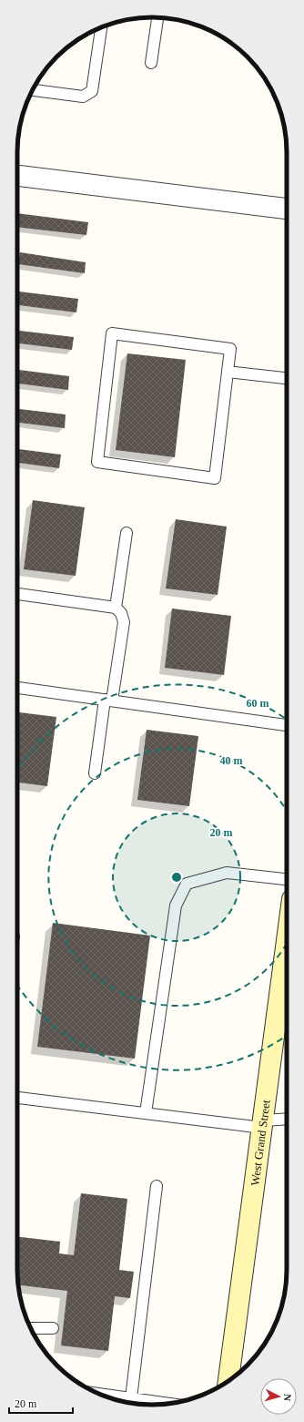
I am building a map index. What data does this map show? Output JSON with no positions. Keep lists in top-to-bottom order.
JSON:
{
  "streets": {
    "main road": ["West Grand Street"]
  },
  "scale_bar": "20 m",
  "north": "right",
  "rings": ["60 m", "40 m", "20 m"]
}
